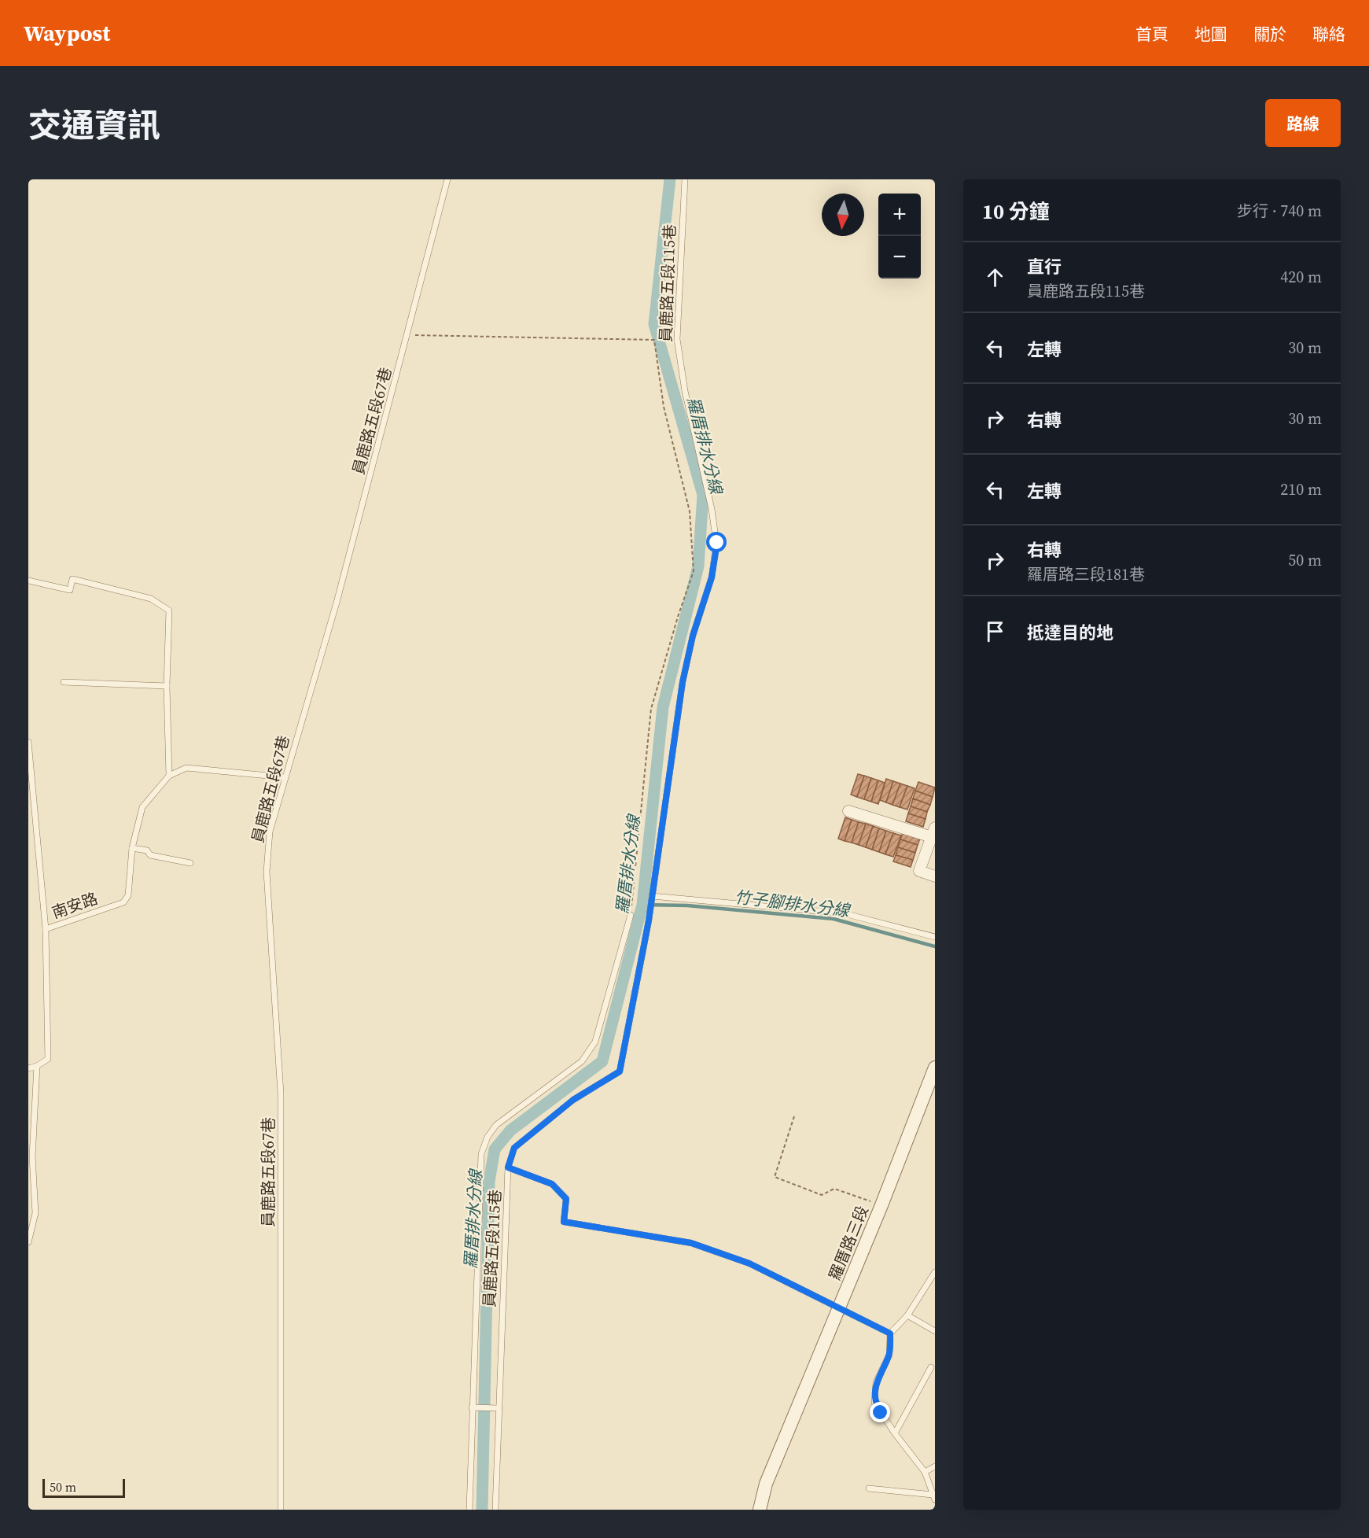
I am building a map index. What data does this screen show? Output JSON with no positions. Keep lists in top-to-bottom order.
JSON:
{
  "streets": {
    "street": ["羅厝路三段"],
    "lane": ["員鹿路五段115巷", "員鹿路五段67巷", "南安路"]
  },
  "water": ["羅厝排水分線", "竹子腳排水分線"],
  "scale_bar": "50 m",
  "north": "bottom",
  "page": {
    "header": "Waypost",
    "nav": [
      "首頁",
      "地圖",
      "關於",
      "聯絡"
    ],
    "title": "交通資訊",
    "buttons": "路線",
    "heading": ["10 分鐘", "步行 · 740 m"],
    "map_buttons": ["+", "−"],
    "list": [
      ["直行", "員鹿路五段115巷", "420 m"],
      ["左轉", "30 m"],
      ["右轉", "30 m"],
      ["左轉", "210 m"],
      ["右轉", "羅厝路三段181巷", "50 m"],
      "抵達目的地"
    ],
    "scale": "50 m"
  }
}
